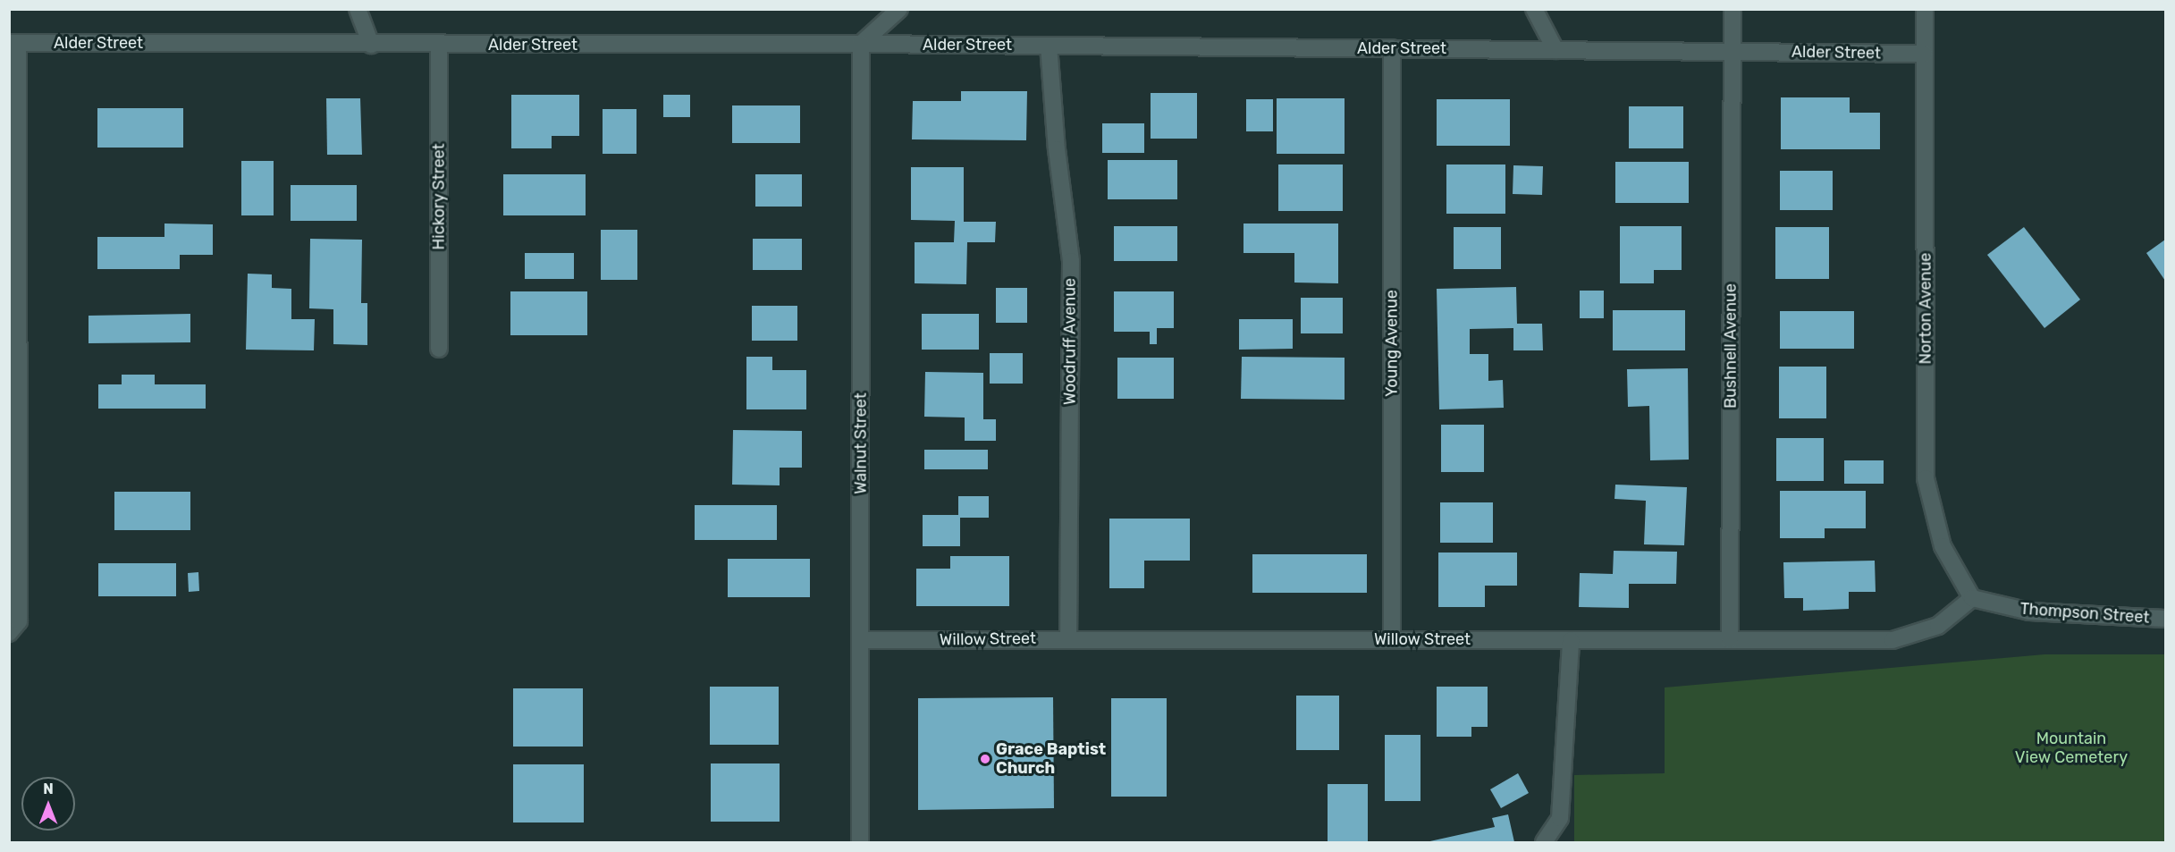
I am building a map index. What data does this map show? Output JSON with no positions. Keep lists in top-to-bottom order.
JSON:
{
  "streets": {
    "street": [
      "Alder Street",
      "Hickory Street",
      "Norton Avenue",
      "Woodruff Avenue",
      "Young Avenue",
      "Bushnell Avenue",
      "Walnut Street",
      "Thompson Street",
      "Willow Street"
    ]
  },
  "crossings": [
    ["Alder Street", "Hickory Street"],
    ["Alder Street", "Norton Avenue"],
    ["Alder Street", "Woodruff Avenue"],
    ["Alder Street", "Young Avenue"],
    ["Alder Street", "Bushnell Avenue"],
    ["Alder Street", "Walnut Street"],
    ["Norton Avenue", "Thompson Street"],
    ["Norton Avenue", "Willow Street"],
    ["Woodruff Avenue", "Willow Street"],
    ["Young Avenue", "Willow Street"],
    ["Bushnell Avenue", "Willow Street"],
    ["Walnut Street", "Willow Street"],
    ["Thompson Street", "Willow Street"]
  ],
  "parks": ["Mountain View Cemetery"],
  "places": ["Grace Baptist Church"],
  "north": "top"
}
